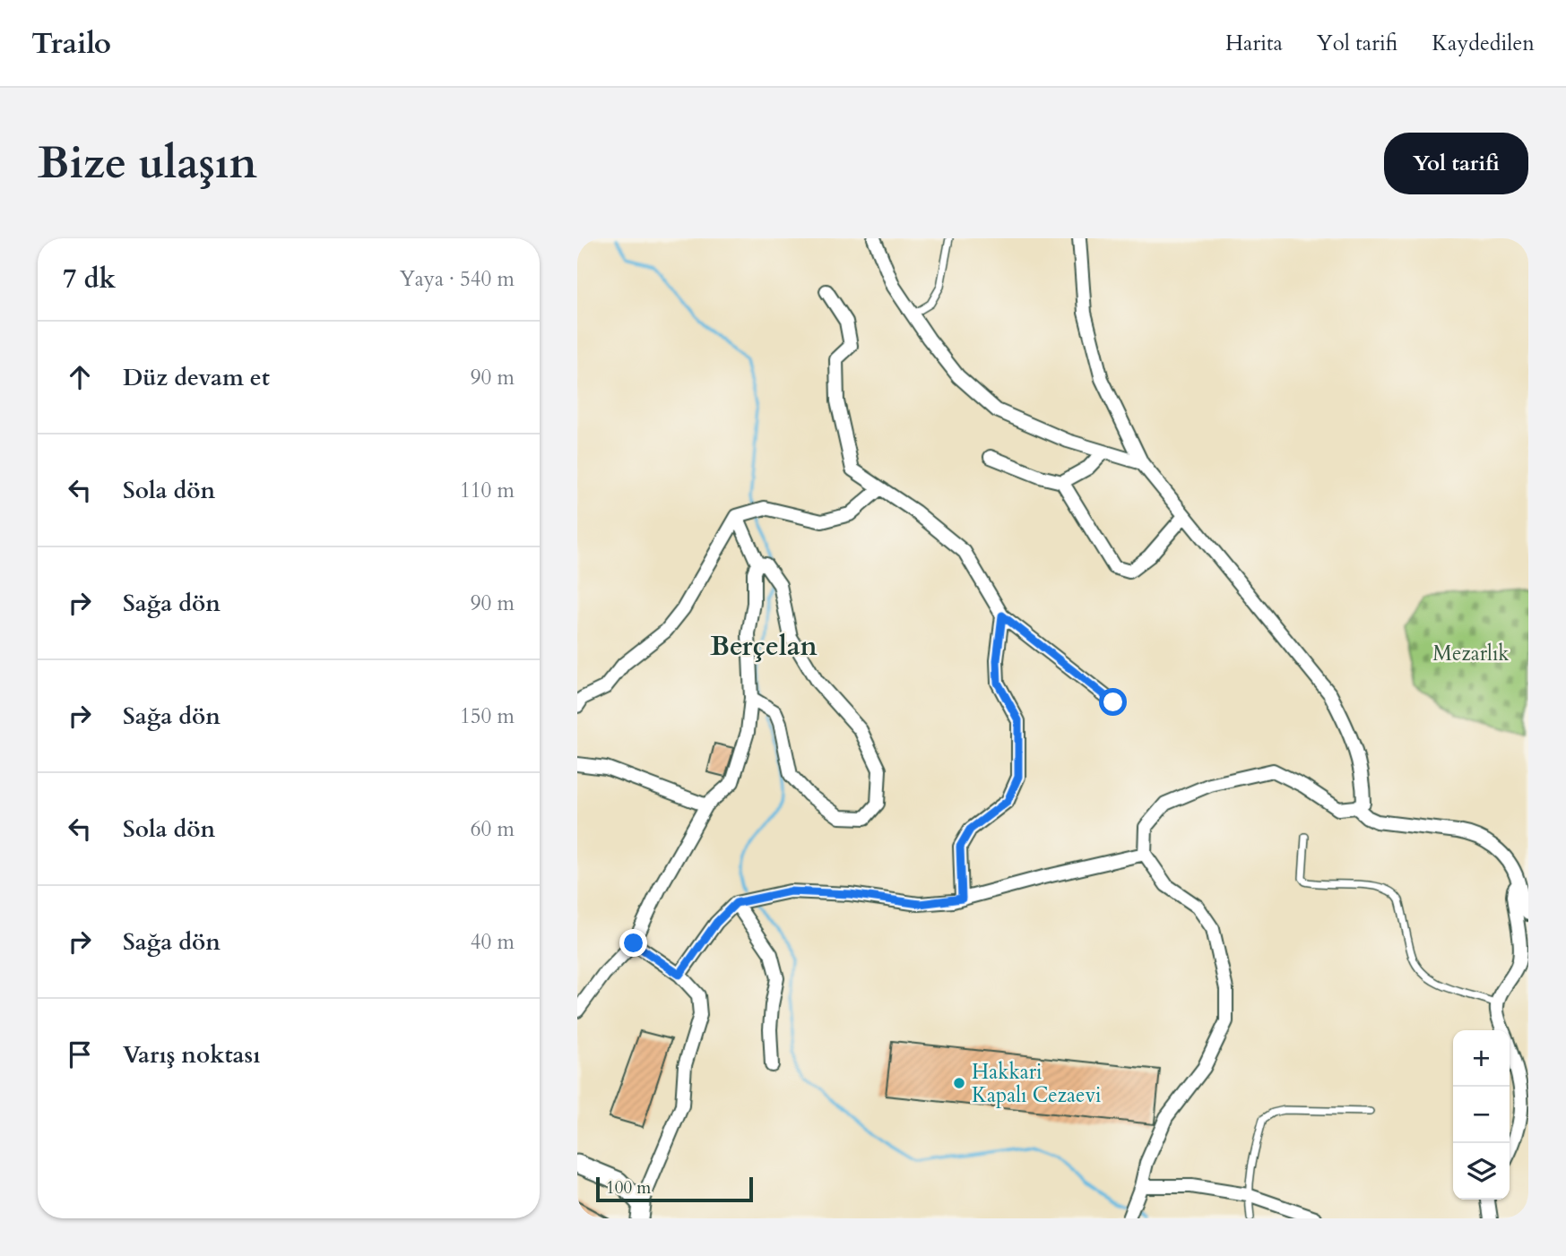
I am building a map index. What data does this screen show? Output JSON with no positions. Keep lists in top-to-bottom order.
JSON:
{
  "districts": ["Berçelan"],
  "parks": ["Mezarlık"],
  "places": ["Hakkari Kapalı Cezaevi"],
  "scale_bar": "100 m",
  "page": {
    "header": "Trailo",
    "nav": ["Harita", "Yol tarifi", "Kaydedilen"],
    "buttons": "Yol tarifi",
    "title": "Bize ulaşın",
    "heading": ["7 dk", "Yaya · 540 m"],
    "list": [
      ["Düz devam et", "90 m"],
      ["Sola dön", "110 m"],
      ["Sağa dön", "90 m"],
      ["Sağa dön", "150 m"],
      ["Sola dön", "60 m"],
      ["Sağa dön", "40 m"],
      "Varış noktası"
    ],
    "map_buttons": ["+", "−"],
    "scale": "100 m"
  }
}
